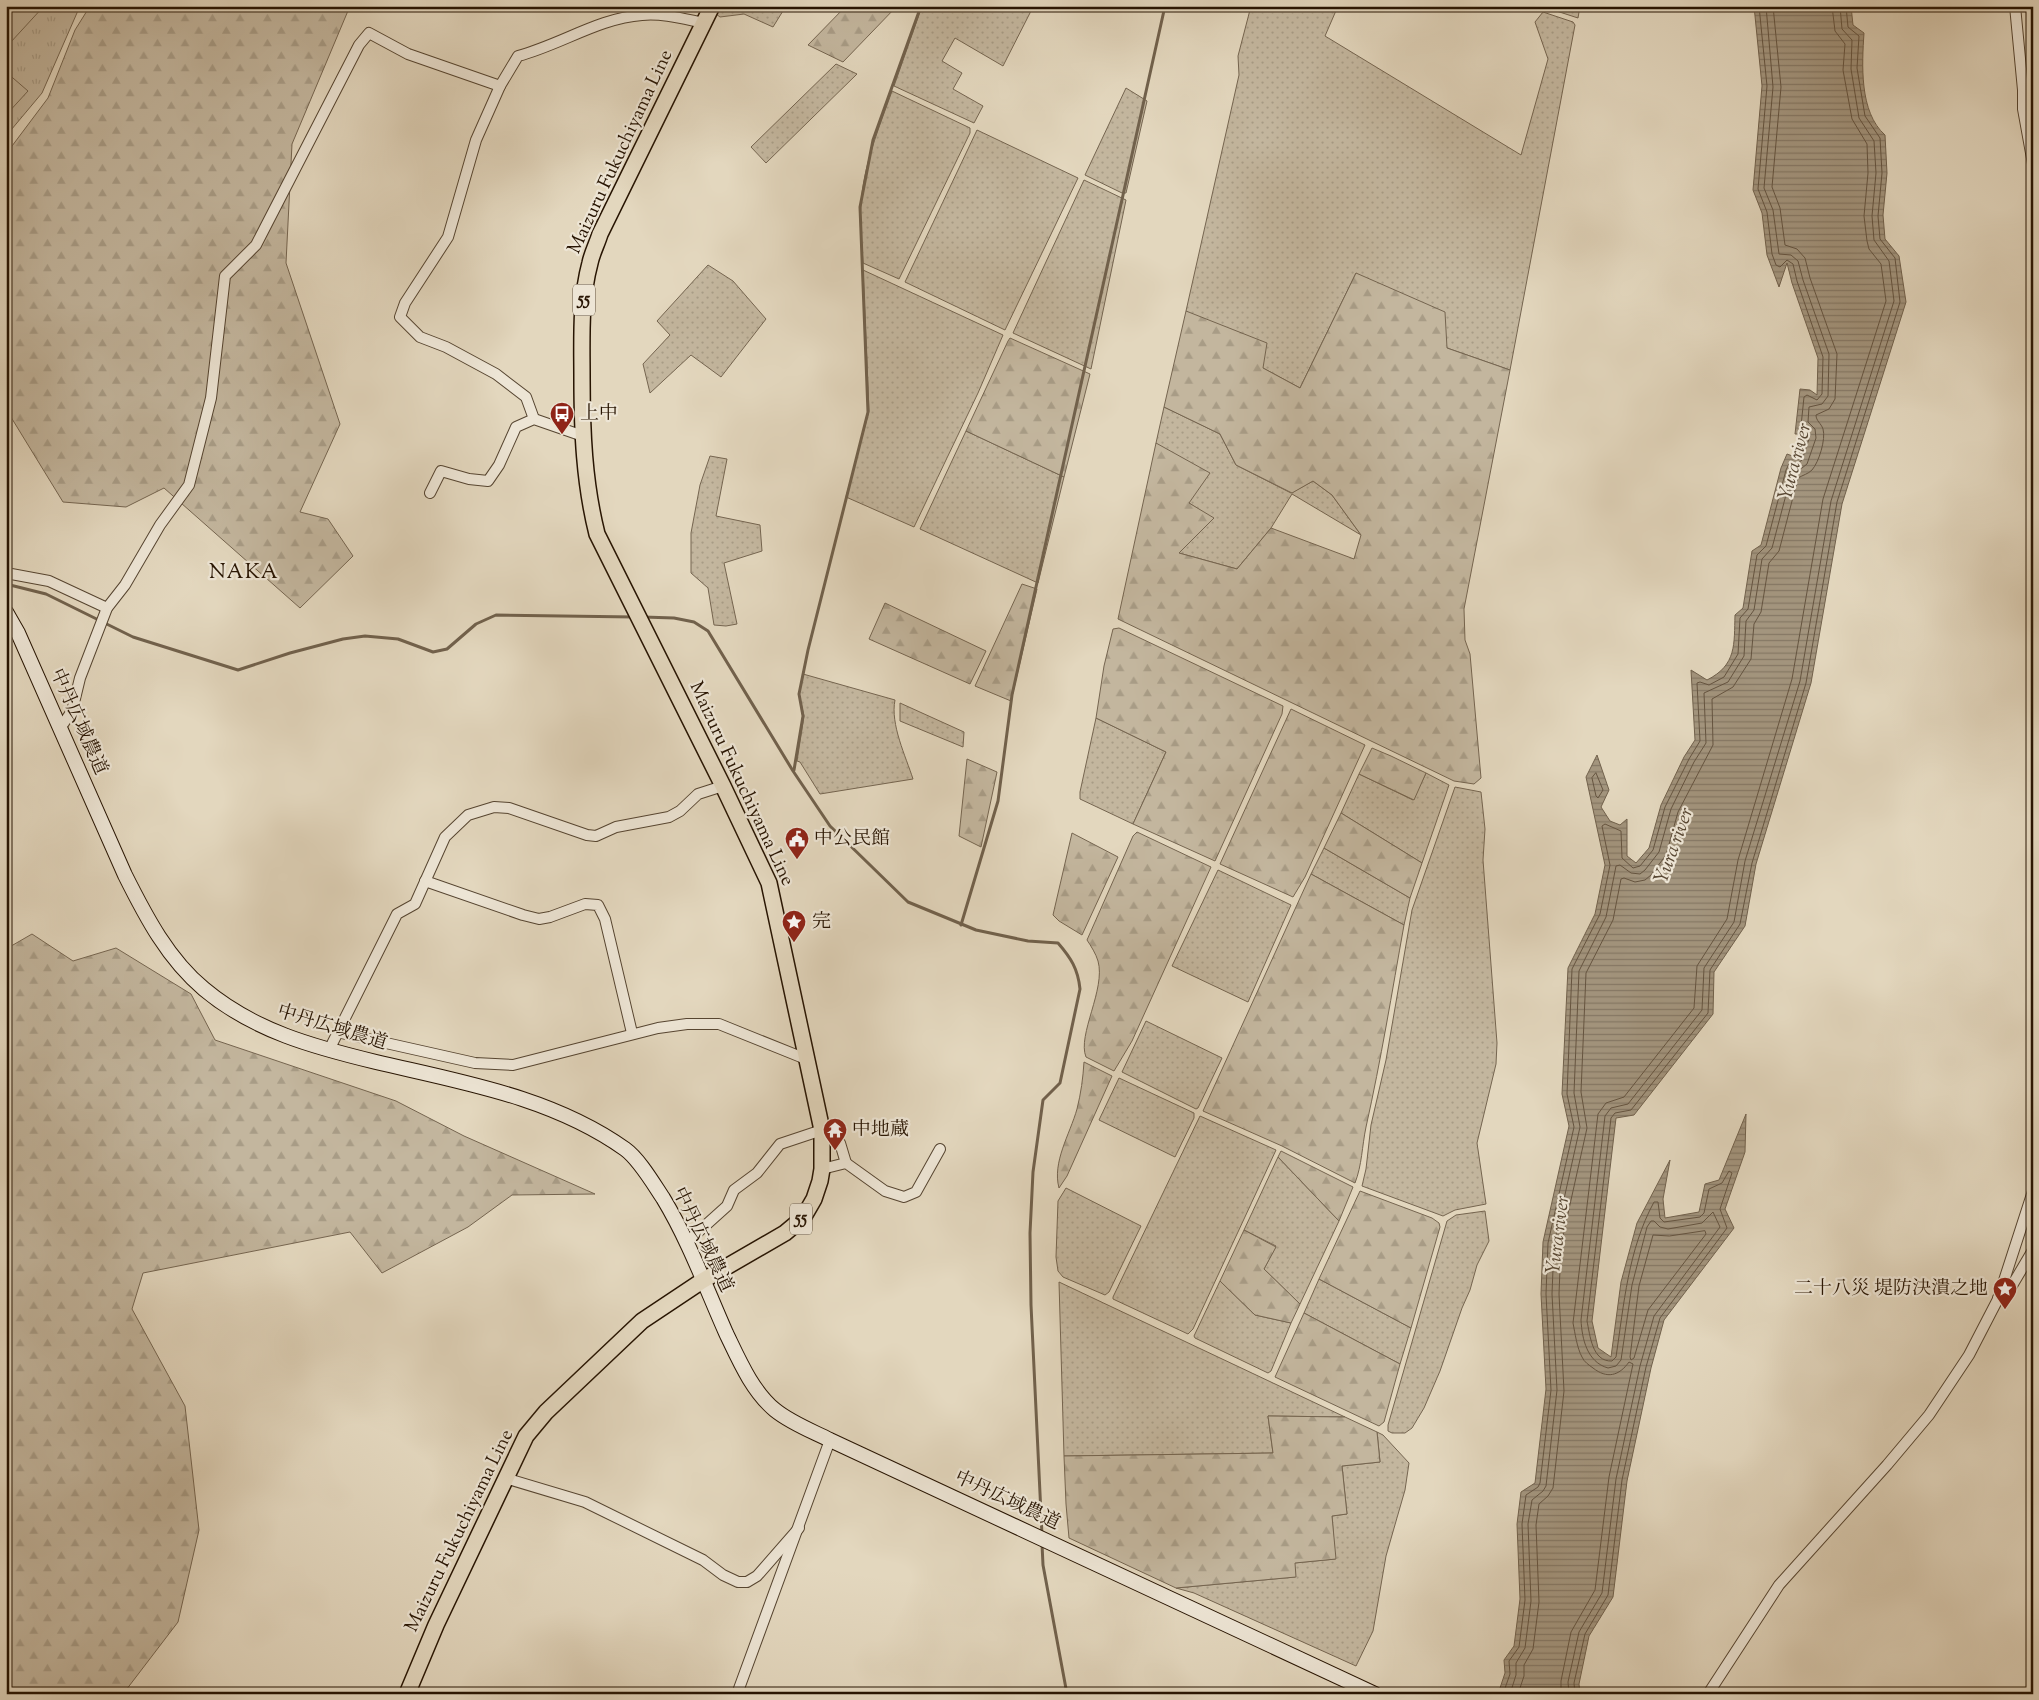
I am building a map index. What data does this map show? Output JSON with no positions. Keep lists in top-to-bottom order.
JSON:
{
  "streets": {
    "main road": ["Maizuru Fukuchiyama Line", "55"],
    "street": ["中丹広域農道"]
  },
  "crossings": [
    ["Maizuru Fukuchiyama Line", "中丹広域農道"]
  ],
  "districts": ["NAKA"],
  "water": ["Yura river"],
  "places": {
    "bus stop": ["上中"],
    "public building": ["中公民館"],
    "place": ["完", "二十八災 堤防決潰之地"],
    "temple": ["中地蔵"]
  }
}
